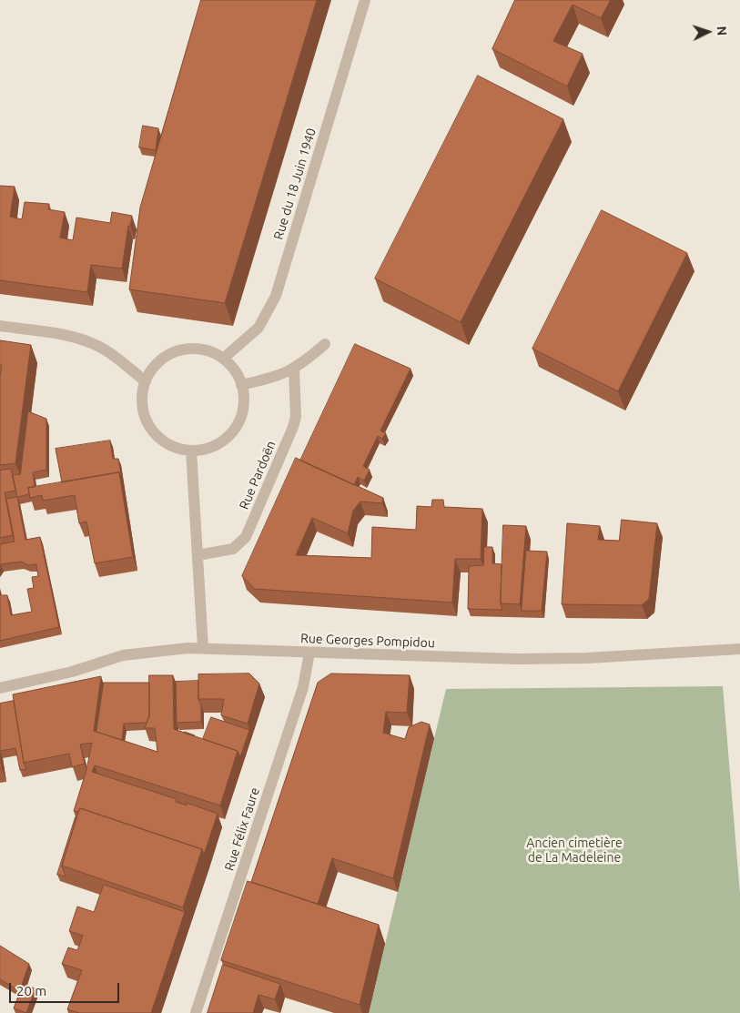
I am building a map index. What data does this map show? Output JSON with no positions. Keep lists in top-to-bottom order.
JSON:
{
  "streets": {
    "street": [
      "Rue du 18 Juin 1940",
      "Rue Pardoën",
      "Rue Georges Pompidou",
      "Rue Félix Faure"
    ]
  },
  "crossings": [
    ["Rue Georges Pompidou", "Rue Félix Faure"]
  ],
  "parks": ["Ancien cimetière de La Madeleine"],
  "scale_bar": "20 m",
  "north": "right"
}
